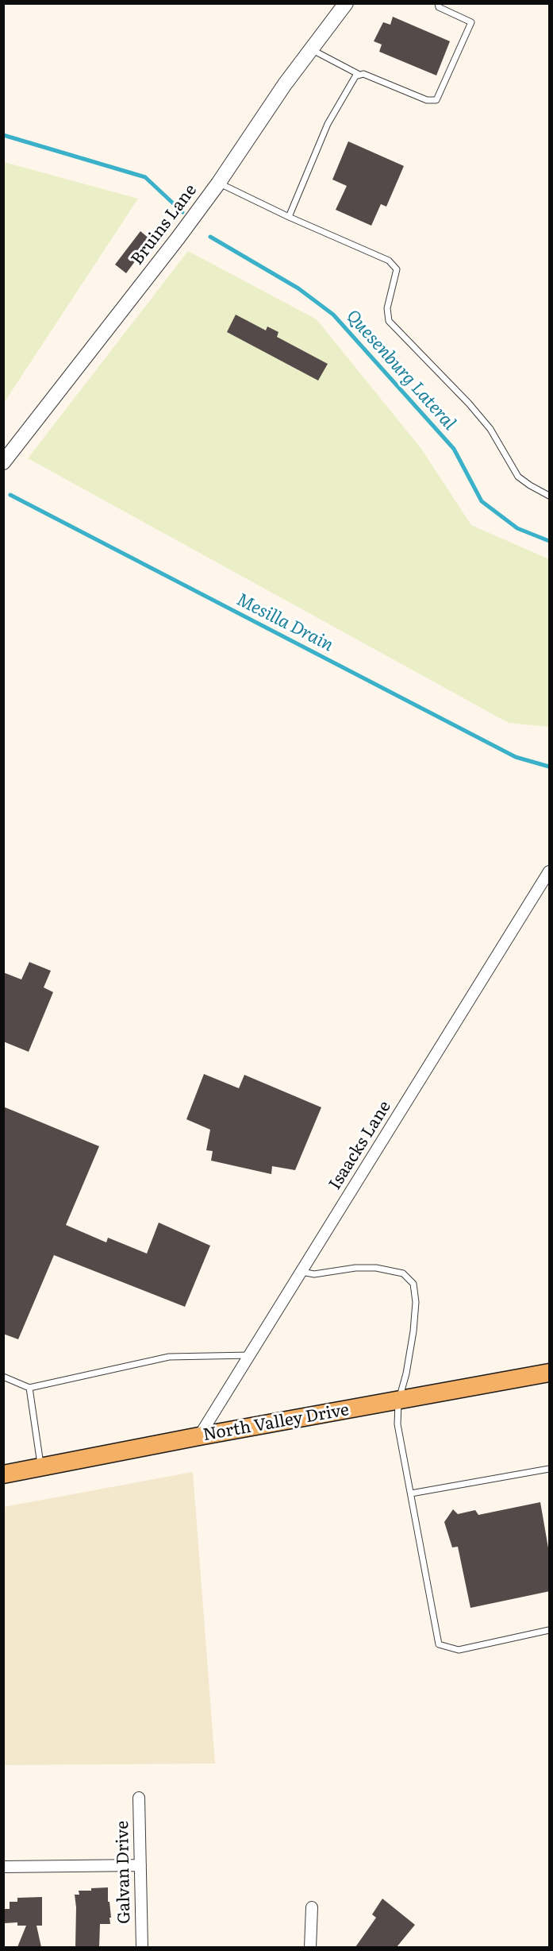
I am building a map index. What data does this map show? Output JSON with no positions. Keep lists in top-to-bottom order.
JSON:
{
  "streets": {
    "main road": ["North Valley Drive"],
    "street": ["Bruins Lane", "Isaacks Lane", "Galvan Drive"]
  },
  "crossings": [
    ["Isaacks Lane", "North Valley Drive"]
  ],
  "water": ["Quesenburg Lateral", "Mesilla Drain"]
}
